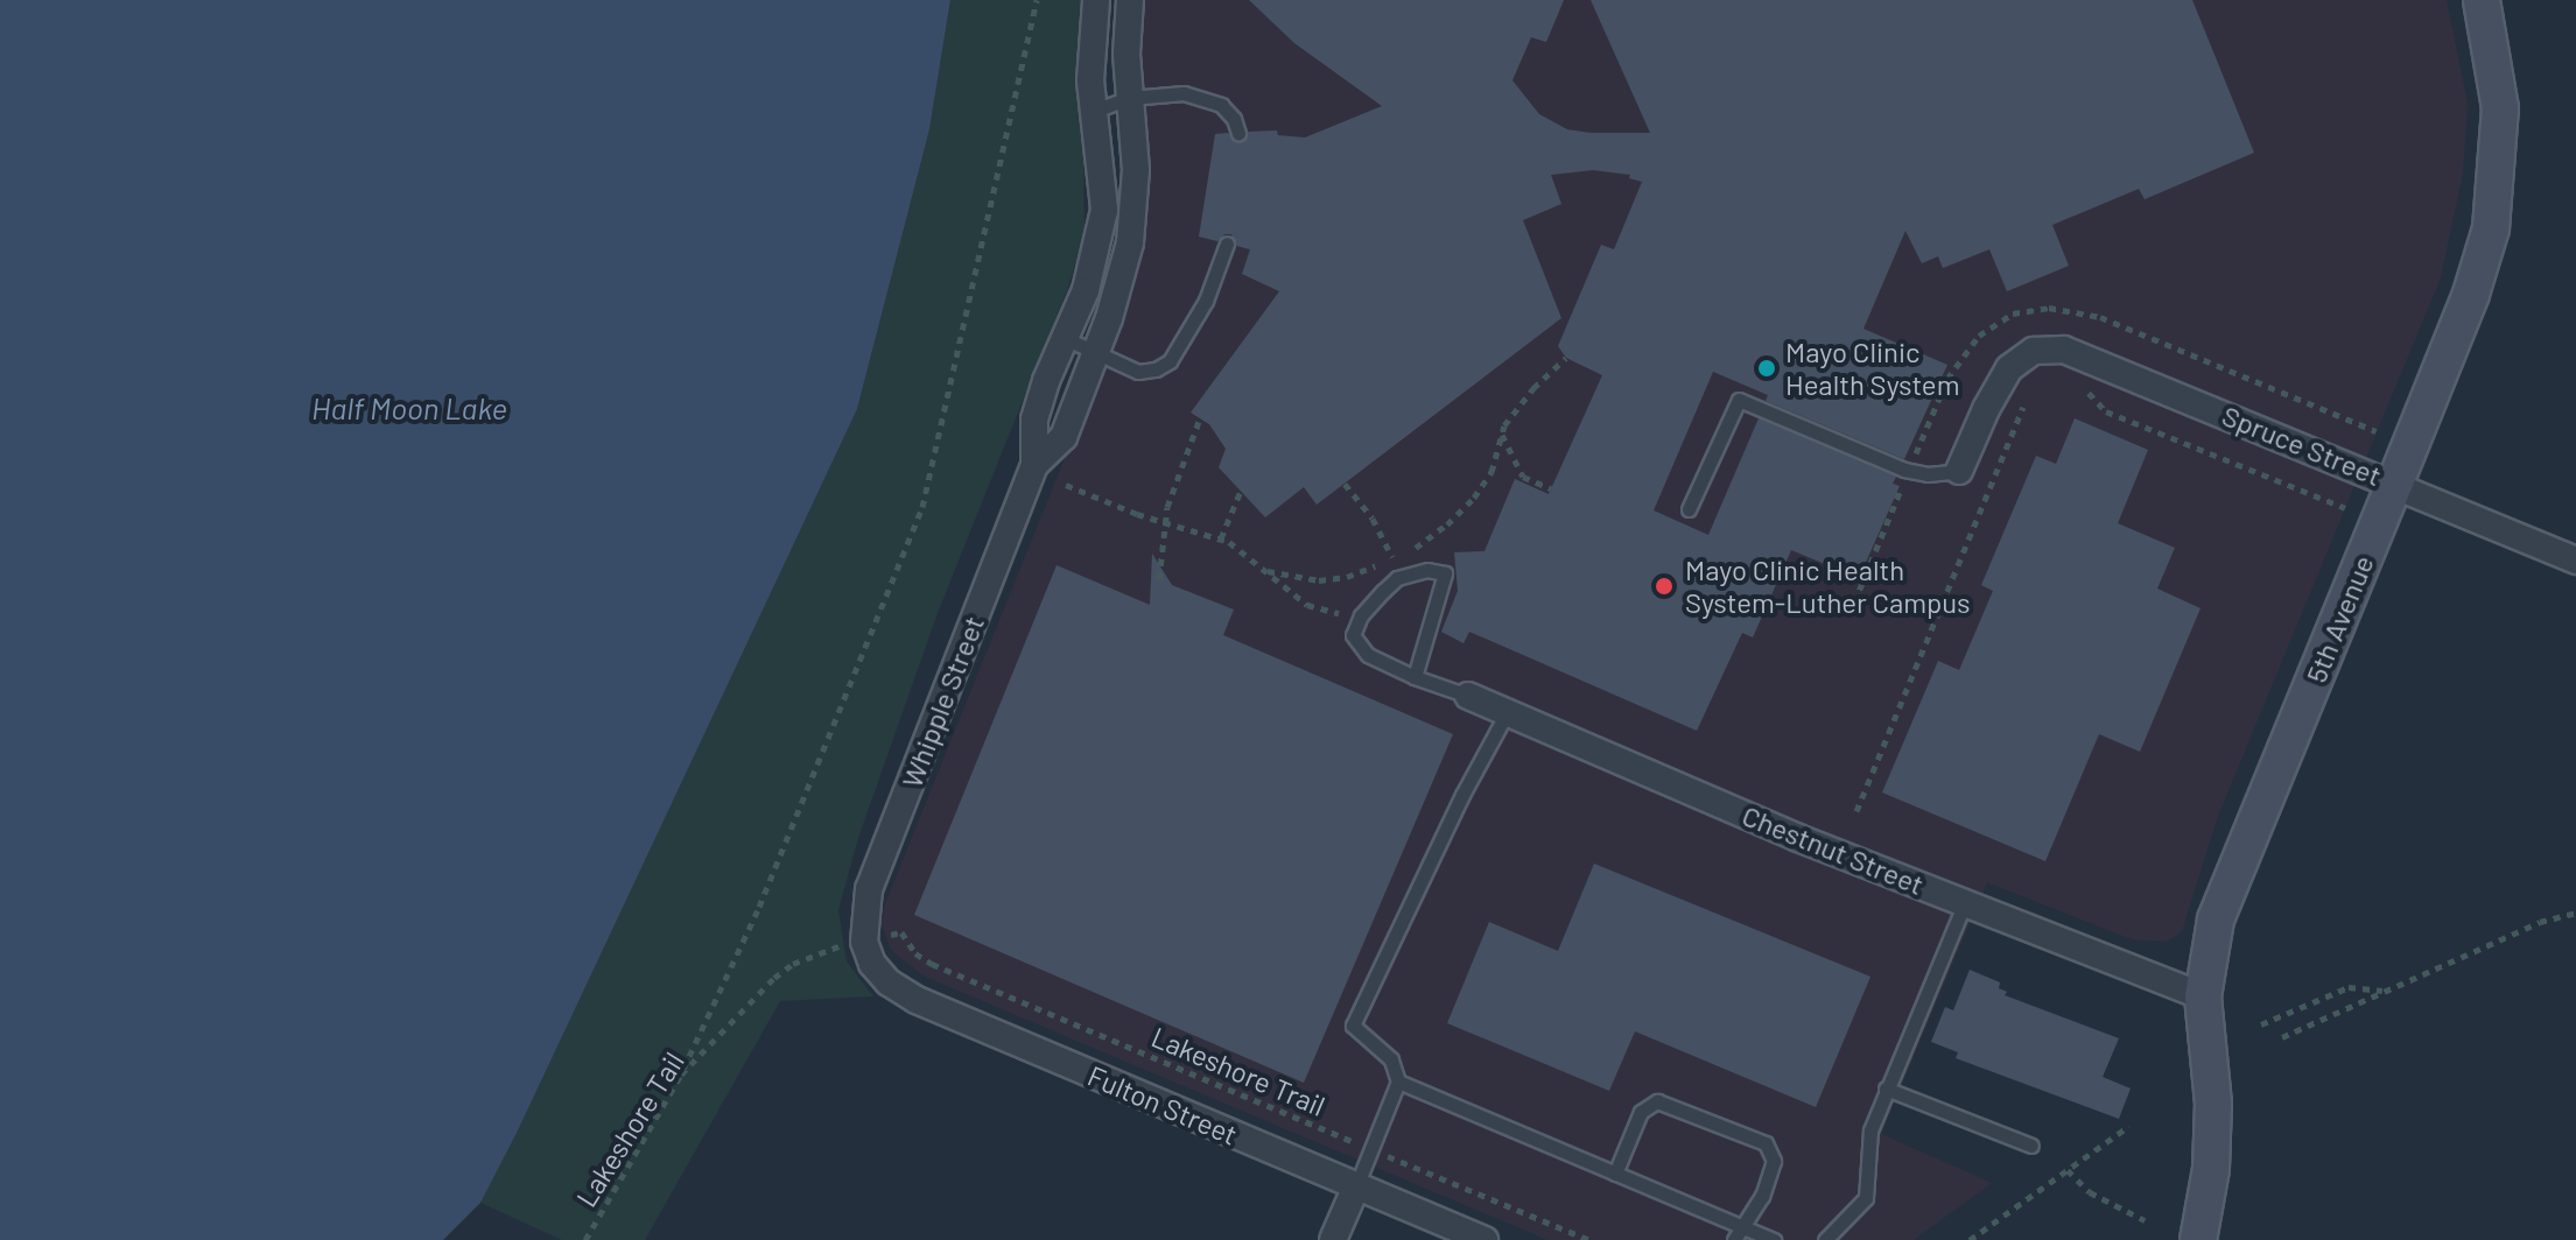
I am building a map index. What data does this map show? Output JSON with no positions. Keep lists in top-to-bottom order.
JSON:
{
  "streets": {
    "main road": ["5th Avenue"],
    "street": [
      "Spruce Street",
      "Whipple Street",
      "Chestnut Street",
      "Fulton Street"
    ],
    "path": ["Lakeshore Trail", "Lakeshore Tail"]
  },
  "crossings": [
    ["Spruce Street", "5th Avenue"],
    ["5th Avenue", "Chestnut Street"],
    ["Whipple Street", "Lakeshore Trail"],
    ["Whipple Street", "Fulton Street"],
    ["Whipple Street", "Lakeshore Tail"],
    ["Lakeshore Trail", "Fulton Street"],
    ["Lakeshore Trail", "Lakeshore Tail"],
    ["Fulton Street", "Lakeshore Tail"]
  ],
  "water": ["Half Moon Lake"],
  "places": ["Mayo Clinic Health System", "Mayo Clinic Health System-Luther Campus"]
}
